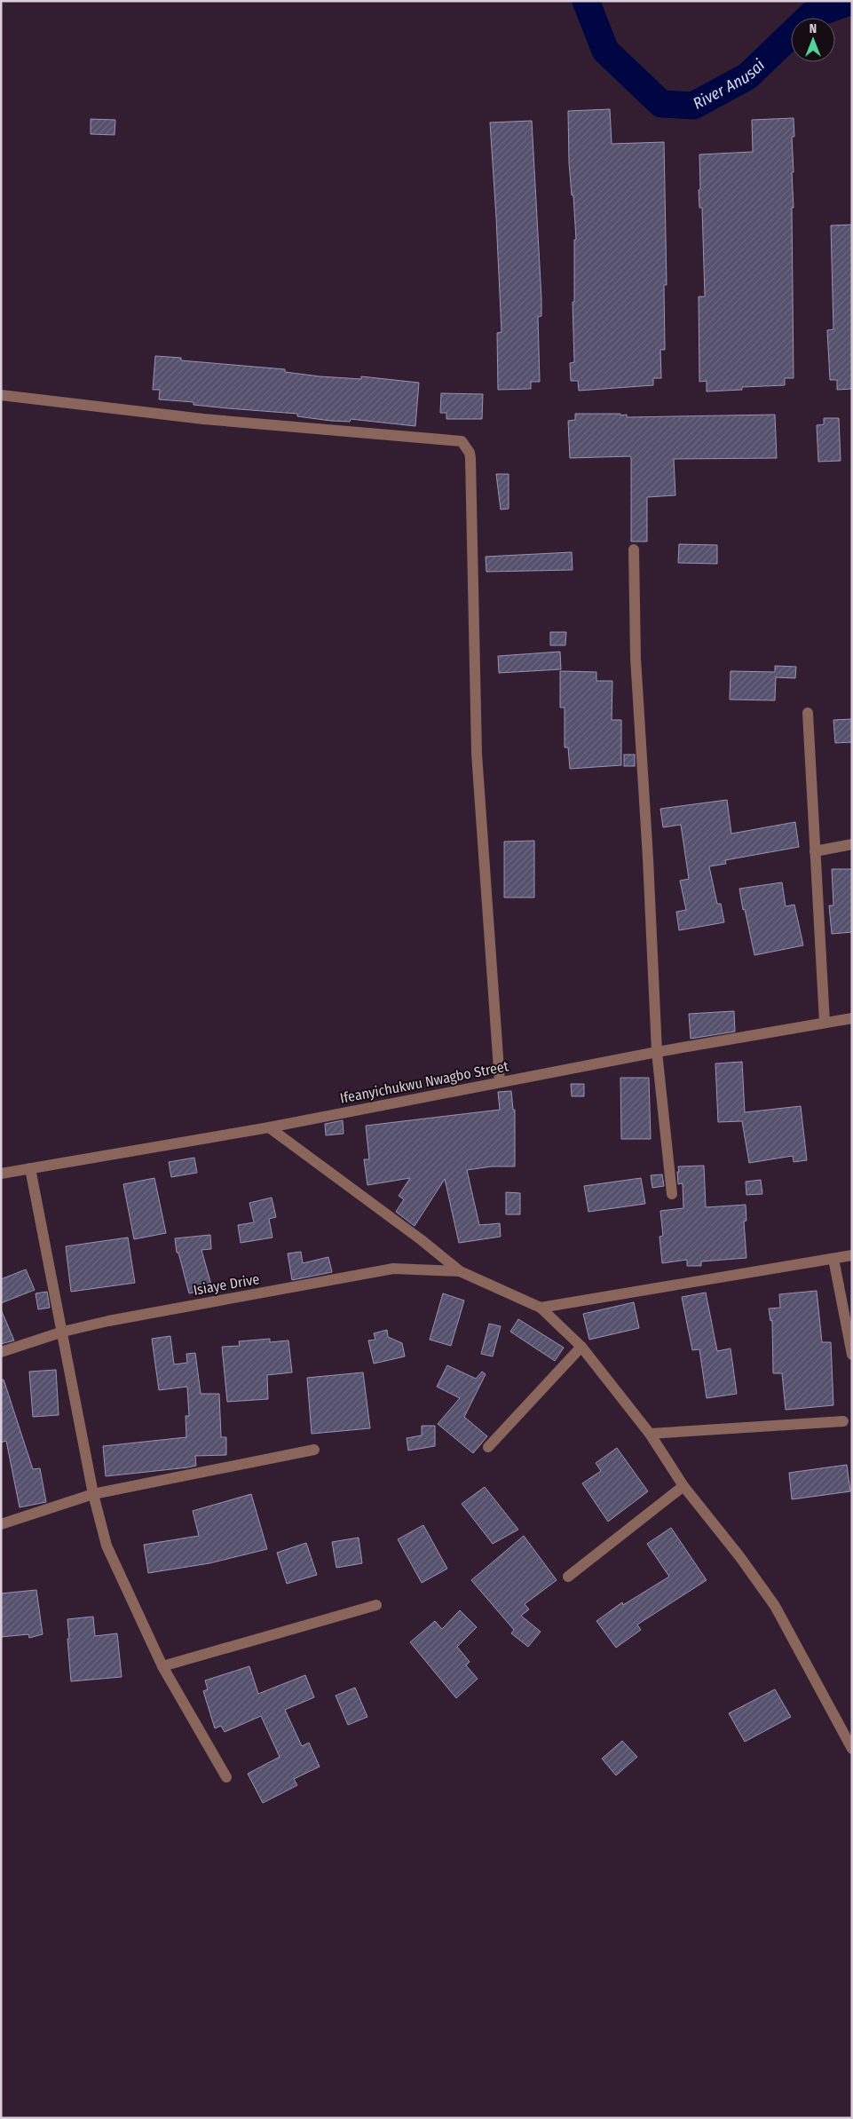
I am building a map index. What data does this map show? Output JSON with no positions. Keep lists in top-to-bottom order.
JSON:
{
  "streets": {
    "street": ["Ifeanyichukwu Nwagbo Street", "Isiaye Drive"]
  },
  "water": ["River Anusai"],
  "north": "top"
}
